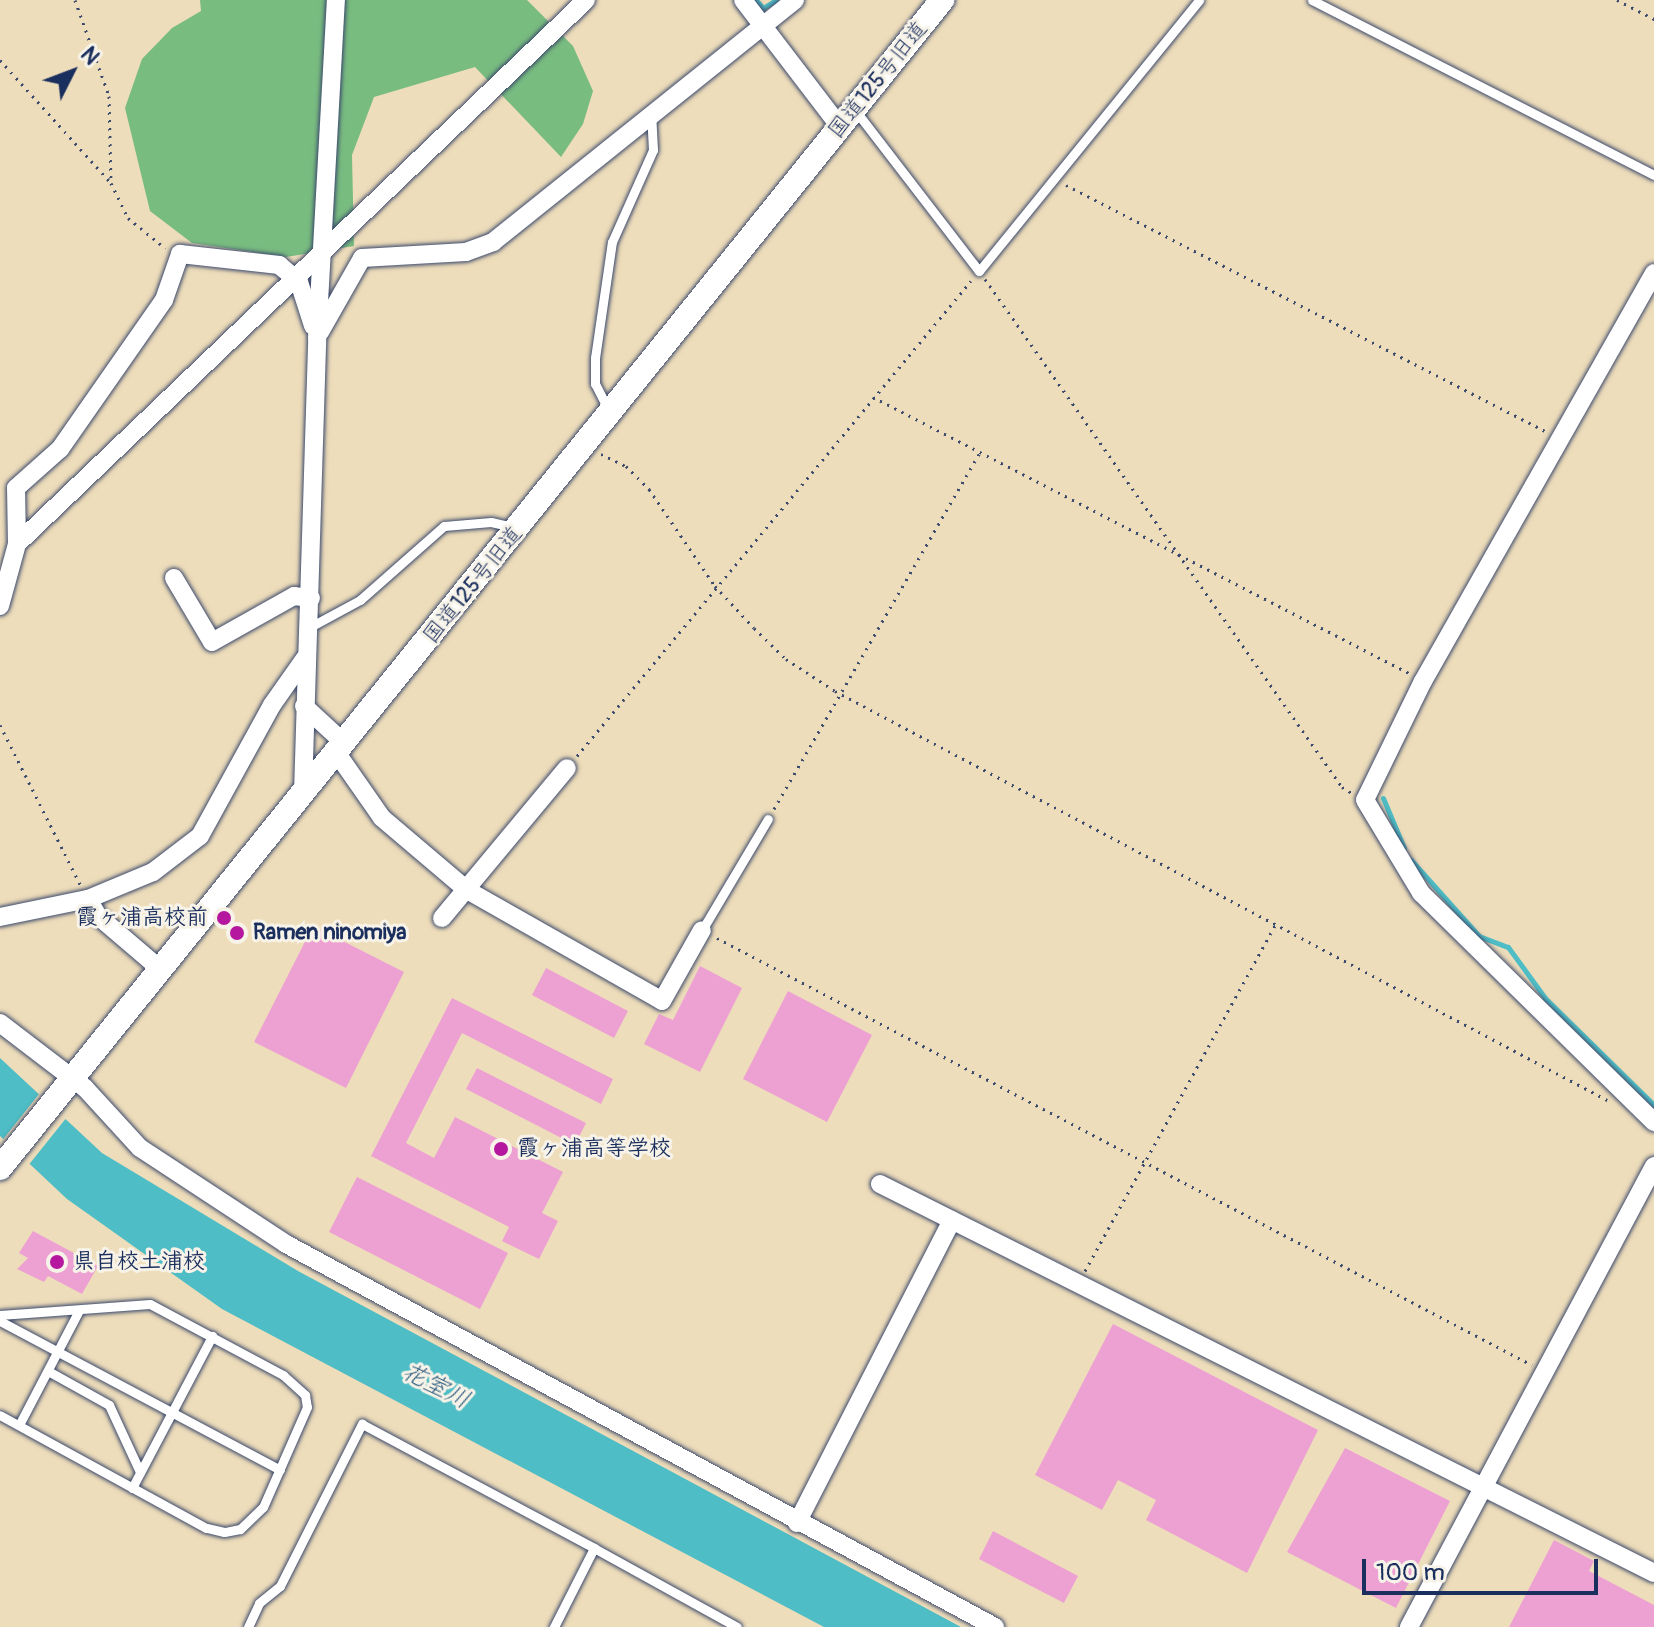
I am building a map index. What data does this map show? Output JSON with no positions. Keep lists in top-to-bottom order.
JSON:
{
  "streets": {
    "street": ["国道125号旧道"]
  },
  "water": ["花室川"],
  "places": [
    "霞ヶ浦高校前",
    "Ramen ninomiya",
    "霞ヶ浦高等学校",
    "県自校土浦校"
  ],
  "scale_bar": "100 m",
  "north": "top right"
}
